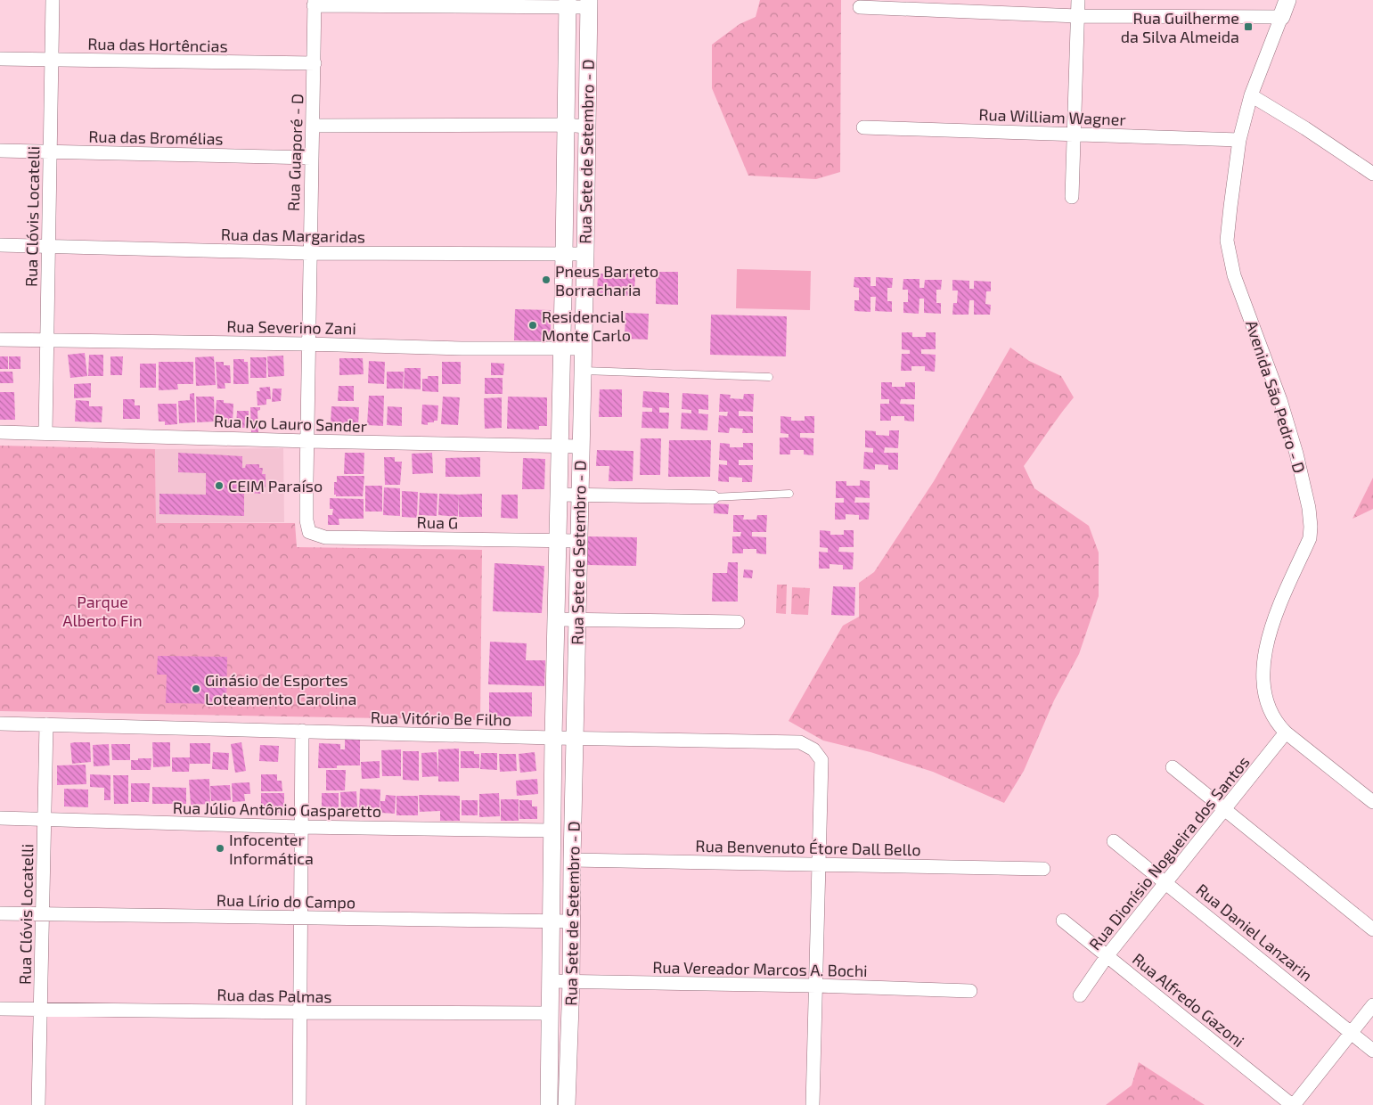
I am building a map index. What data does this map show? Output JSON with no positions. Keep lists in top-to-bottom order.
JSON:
{
  "streets": {
    "street": [
      "Rua das Hortências",
      "Rua William Wagner",
      "Rua das Bromélias",
      "Rua Sete de Setembro - D",
      "Rua Guaporé - D",
      "Rua Clóvis Locatelli",
      "Rua das Margaridas",
      "Rua Severino Zani",
      "Avenida São Pedro - D",
      "Rua Ivo Lauro Sander",
      "Rua G",
      "Rua Vitório Be Filho",
      "Rua Júlio Antônio Gasparetto",
      "Rua Benvenuto Étore Dall Bello",
      "Rua Dionísio Nogueira dos Santos",
      "Rua Lírio do Campo",
      "Rua Daniel Lanzarin",
      "Rua Vereador Marcos A. Bochi",
      "Rua das Palmas",
      "Rua Alfredo Gazoni"
    ]
  },
  "crossings": [
    ["Rua das Hortências", "Rua Guaporé - D"],
    ["Rua das Hortências", "Rua Clóvis Locatelli"],
    ["Rua William Wagner", "Avenida São Pedro - D"],
    ["Rua das Bromélias", "Rua Guaporé - D"],
    ["Rua das Bromélias", "Rua Clóvis Locatelli"],
    ["Rua Sete de Setembro - D", "Rua das Margaridas"],
    ["Rua Sete de Setembro - D", "Rua Severino Zani"],
    ["Rua Sete de Setembro - D", "Rua Ivo Lauro Sander"],
    ["Rua Sete de Setembro - D", "Rua G"],
    ["Rua Sete de Setembro - D", "Rua Vitório Be Filho"],
    ["Rua Sete de Setembro - D", "Rua Júlio Antônio Gasparetto"],
    ["Rua Sete de Setembro - D", "Rua Benvenuto Étore Dall Bello"],
    ["Rua Sete de Setembro - D", "Rua Lírio do Campo"],
    ["Rua Sete de Setembro - D", "Rua Vereador Marcos A. Bochi"],
    ["Rua Sete de Setembro - D", "Rua das Palmas"],
    ["Rua Guaporé - D", "Rua das Margaridas"],
    ["Rua Guaporé - D", "Rua Severino Zani"],
    ["Rua Guaporé - D", "Rua Ivo Lauro Sander"],
    ["Rua Guaporé - D", "Rua G"],
    ["Rua Clóvis Locatelli", "Rua das Margaridas"],
    ["Rua Clóvis Locatelli", "Rua Severino Zani"],
    ["Rua Clóvis Locatelli", "Rua Ivo Lauro Sander"],
    ["Rua Clóvis Locatelli", "Rua Vitório Be Filho"],
    ["Rua Clóvis Locatelli", "Rua Júlio Antônio Gasparetto"],
    ["Rua Clóvis Locatelli", "Rua Lírio do Campo"],
    ["Rua Clóvis Locatelli", "Rua das Palmas"],
    ["Avenida São Pedro - D", "Rua Dionísio Nogueira dos Santos"],
    ["Rua Vitório Be Filho", "Rua Benvenuto Étore Dall Bello"],
    ["Rua Dionísio Nogueira dos Santos", "Rua Daniel Lanzarin"],
    ["Rua Dionísio Nogueira dos Santos", "Rua Alfredo Gazoni"]
  ],
  "parks": ["Parque Alberto Fin"],
  "places": {
    "transit": ["Rua Guilherme da Silva Almeida"],
    "other": [
      "Pneus Barreto Borracharia",
      "Residencial Monte Carlo",
      "CEIM Paraíso",
      "Ginásio de Esportes Loteamento Carolina",
      "Infocenter Informática"
    ]
  }
}
